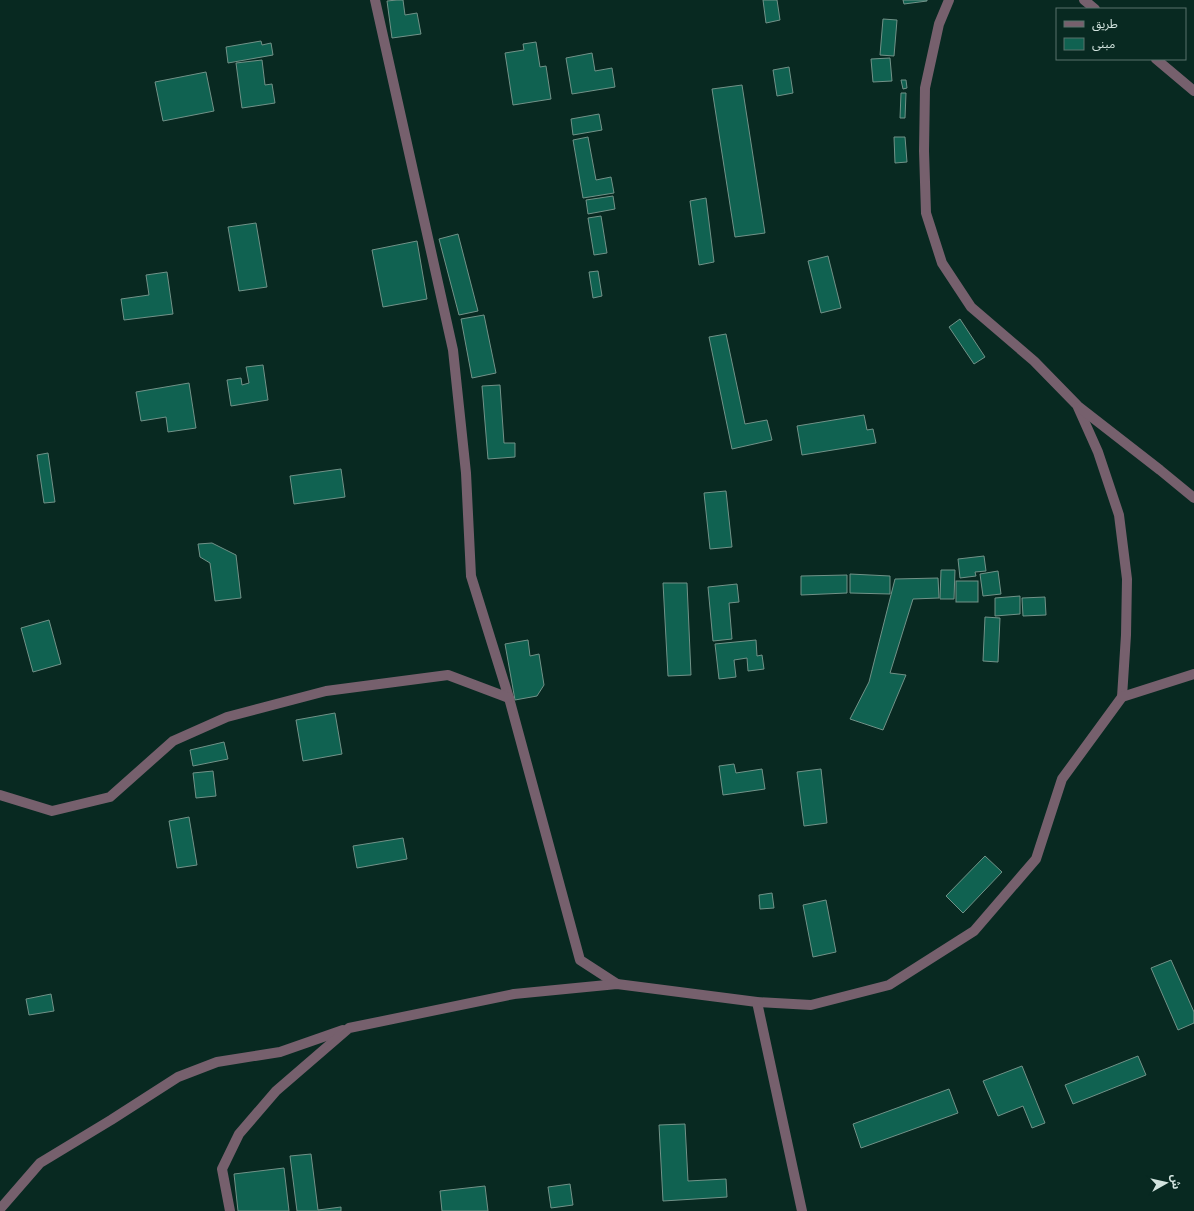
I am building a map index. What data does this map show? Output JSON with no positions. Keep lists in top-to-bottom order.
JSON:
{
  "legend": ["طريق", "مبنى"],
  "north": "right"
}
